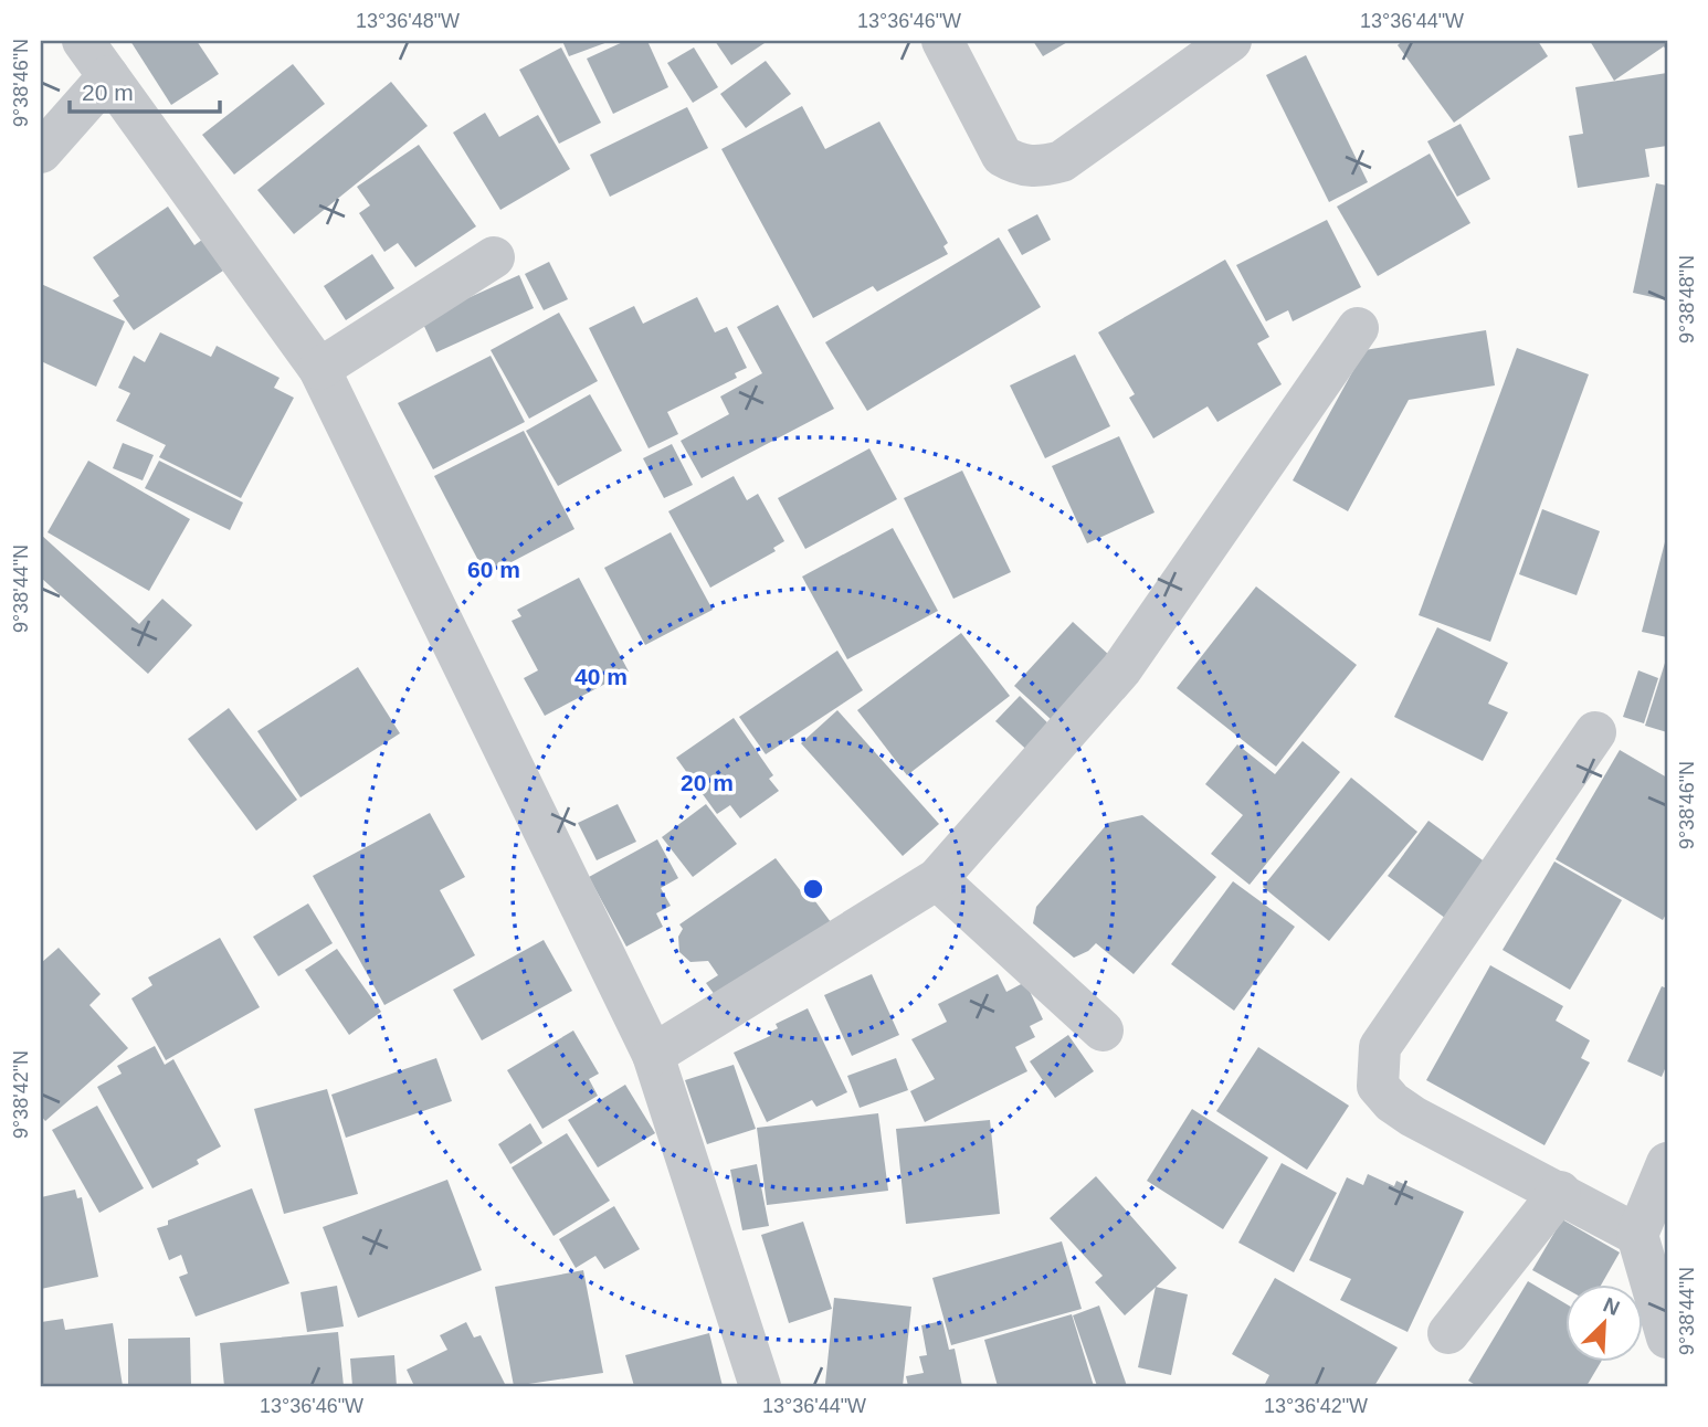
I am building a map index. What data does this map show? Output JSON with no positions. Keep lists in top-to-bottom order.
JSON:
{
  "scale_bar": "20 m",
  "north": "top right",
  "coordinates": [
    "13°36'48\"W",
    "13°36'46\"W",
    "13°36'44\"W",
    "9°38'46\"N",
    "9°38'48\"N",
    "9°38'44\"N",
    "9°38'42\"N",
    "13°36'42\"W"
  ],
  "rings": ["60 m", "40 m", "20 m"]
}
